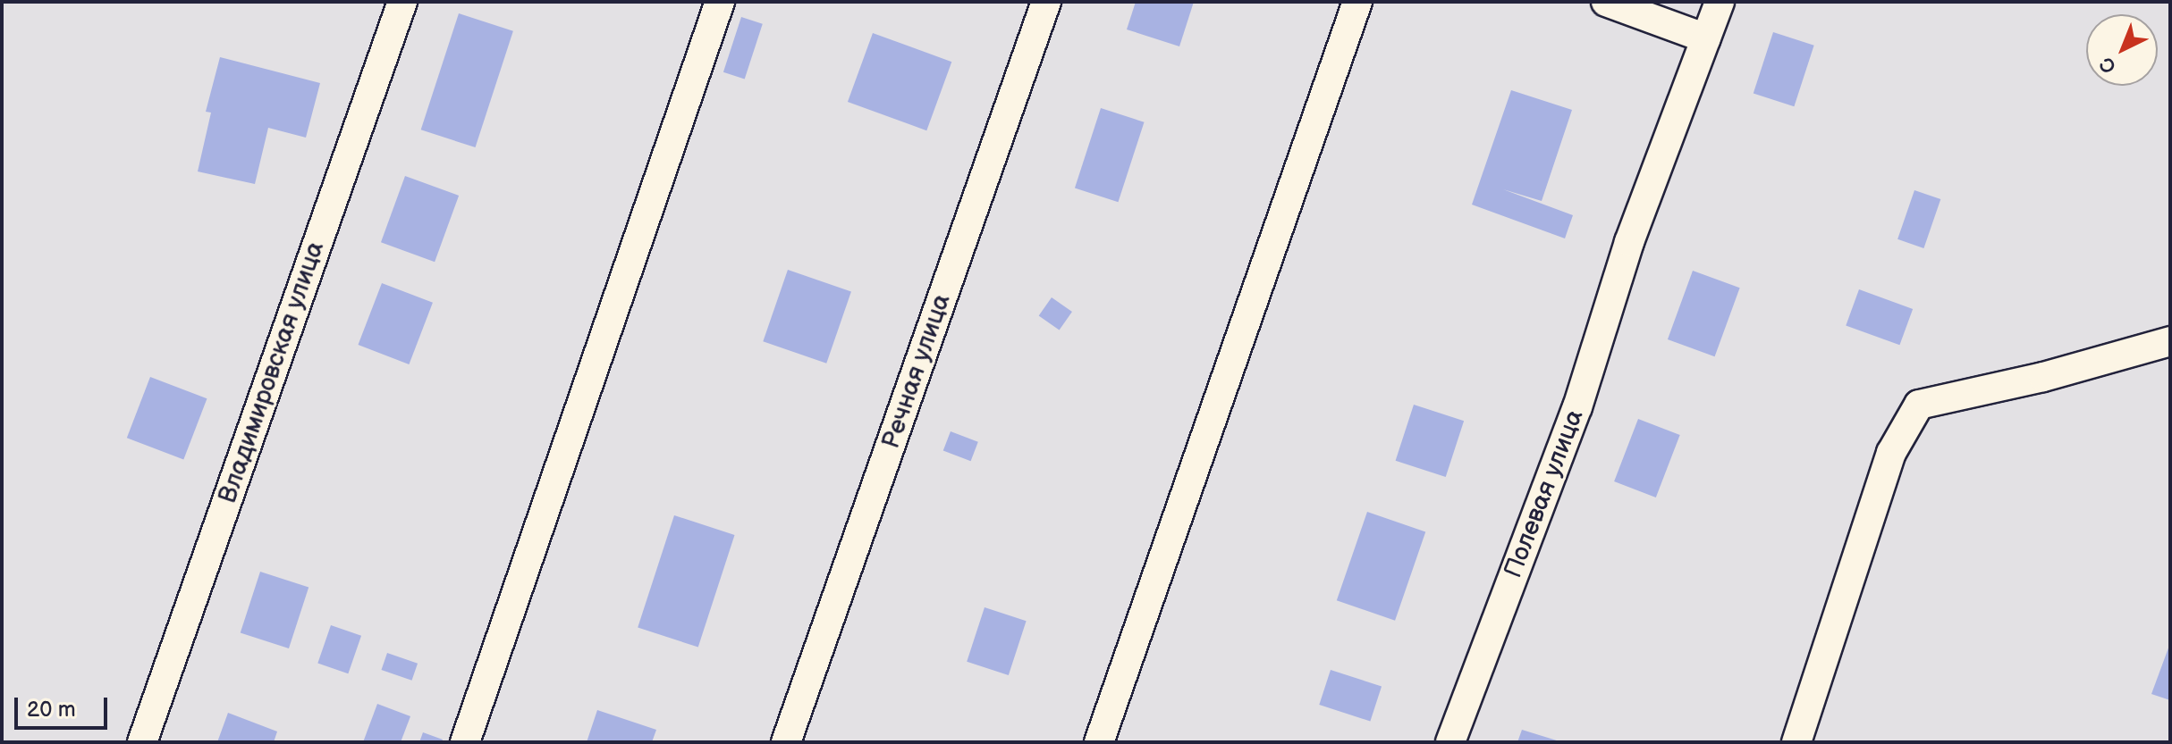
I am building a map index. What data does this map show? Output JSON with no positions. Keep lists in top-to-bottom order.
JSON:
{
  "streets": {
    "street": ["Речная улица", "Владимировская улица", "Полевая улица"]
  },
  "scale_bar": "20 m",
  "north": "bottom left"
}
